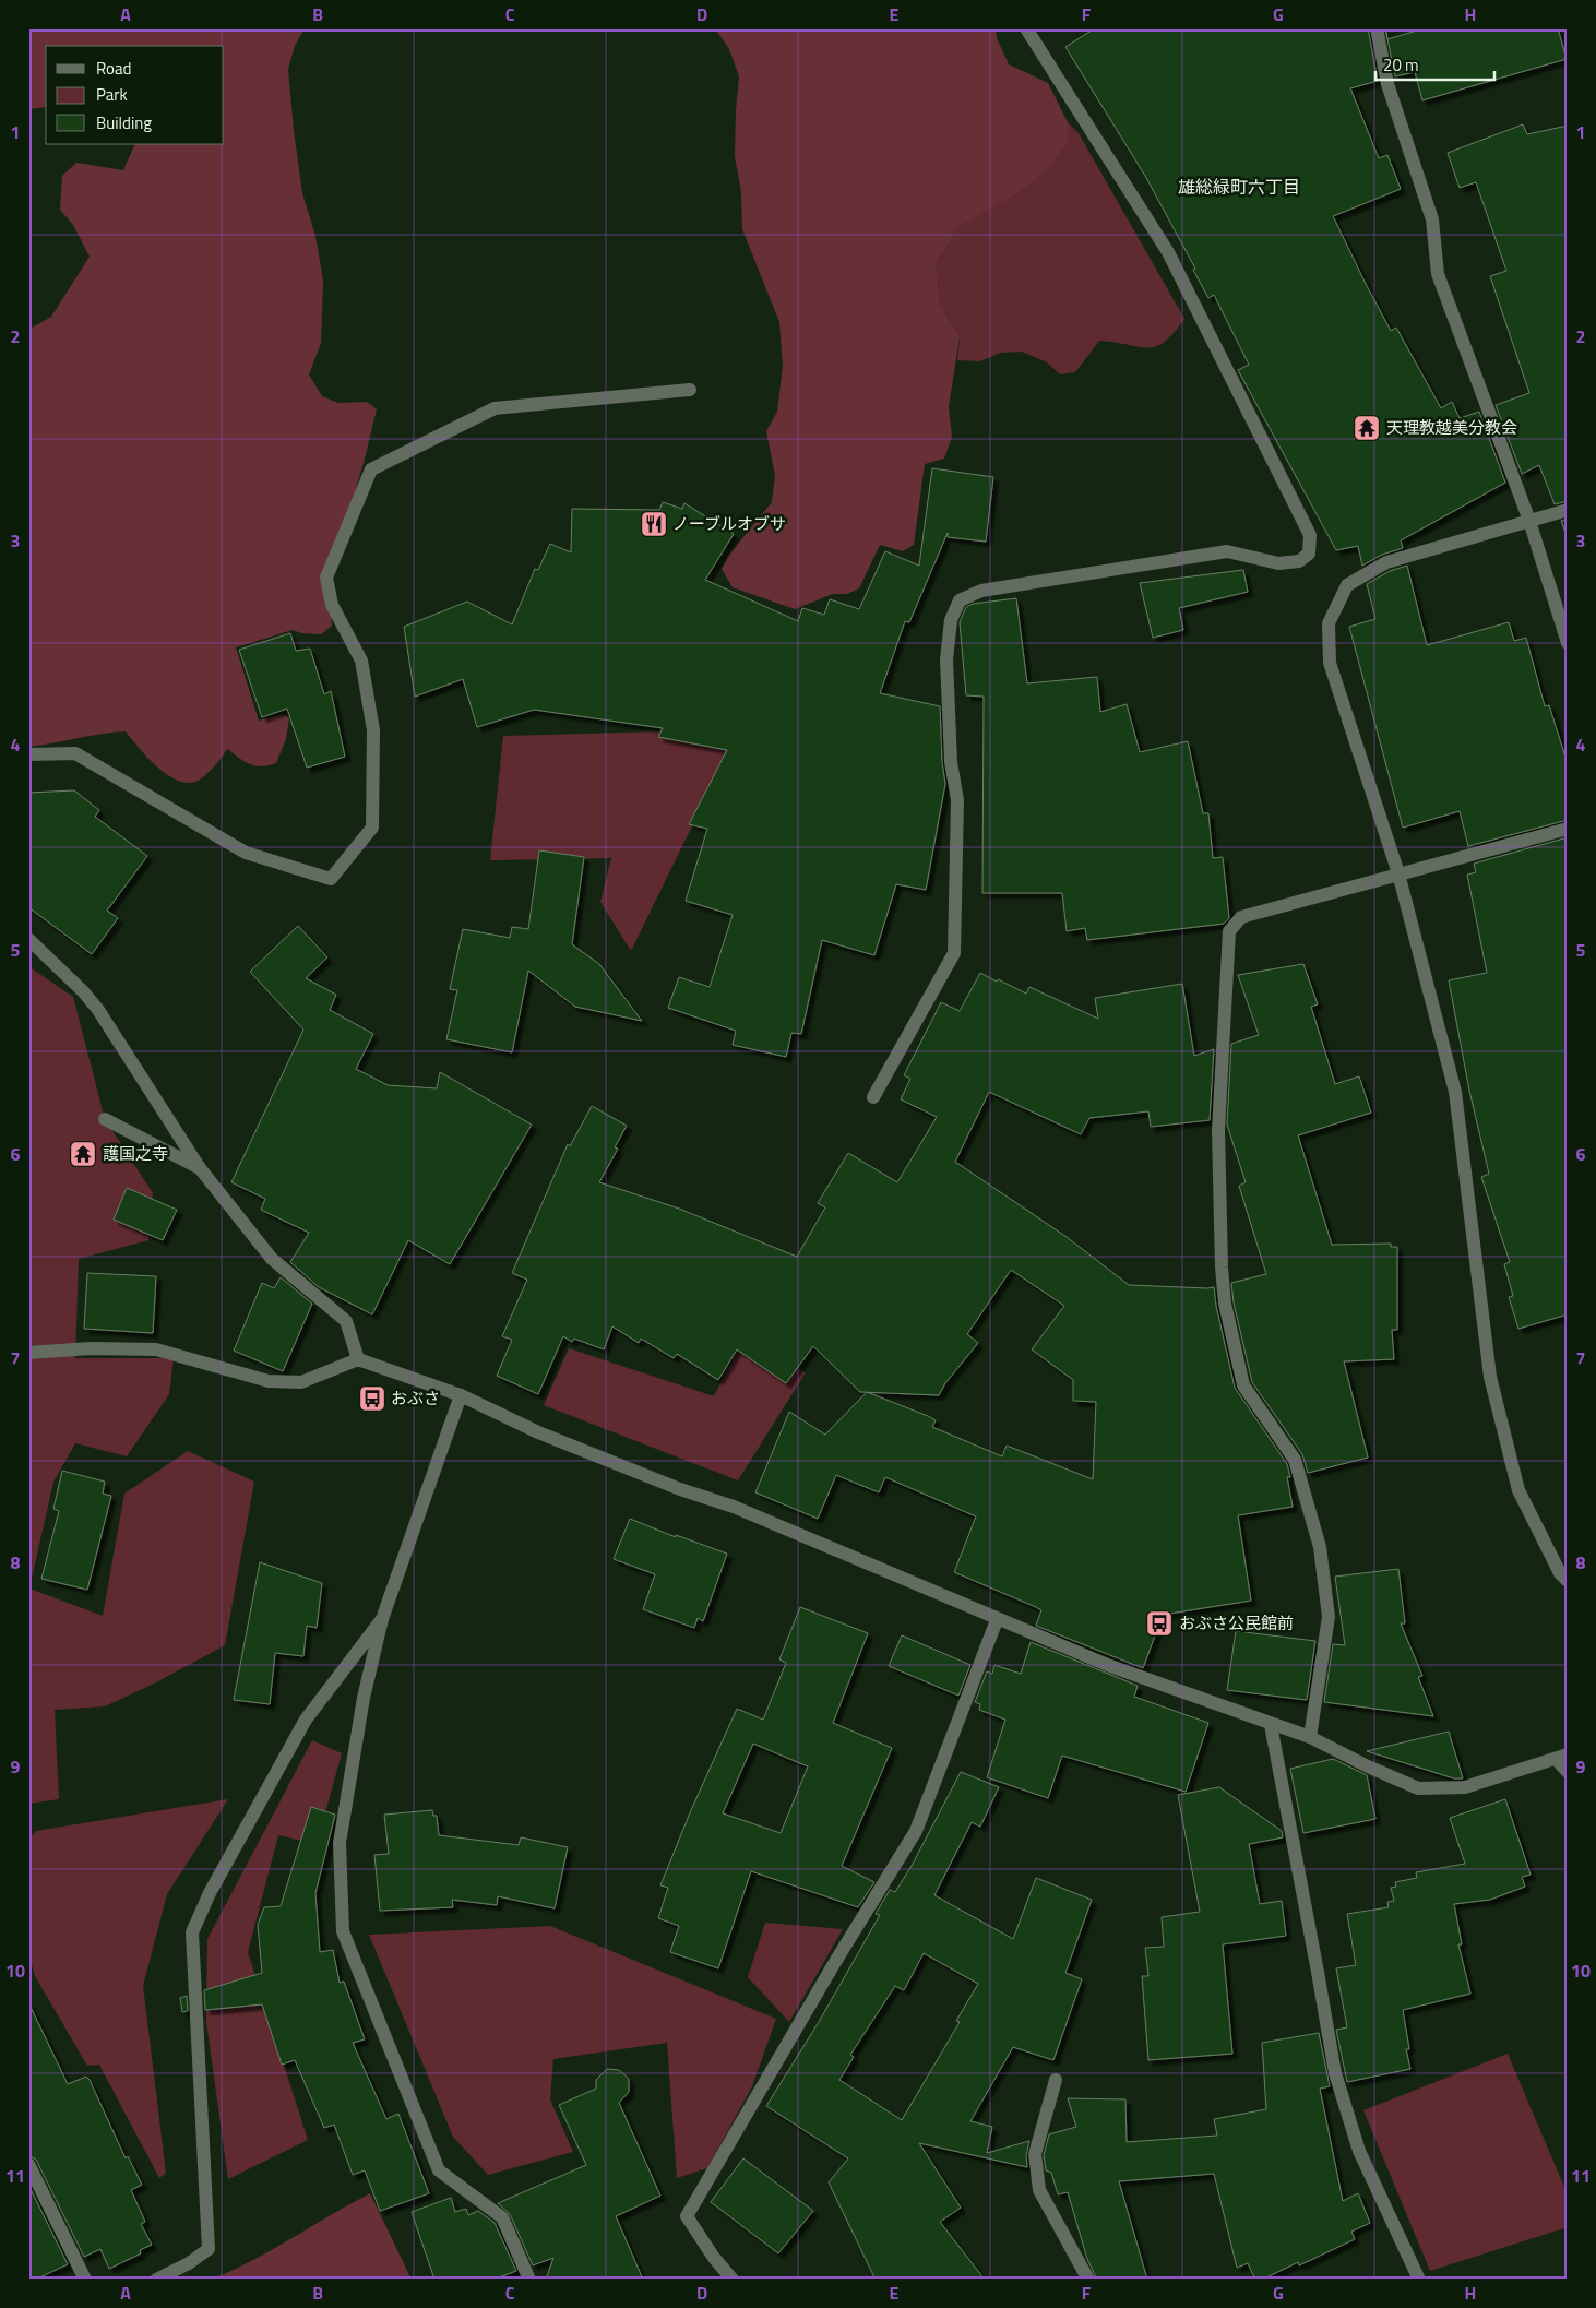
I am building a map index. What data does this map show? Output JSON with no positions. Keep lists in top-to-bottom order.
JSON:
{
  "districts": ["雄総緑町六丁目"],
  "places": {
    "temple": ["天理教越美分教会", "護国之寺"],
    "restaurant": ["ノーブルオブサ"],
    "bus stop": ["おぶさ", "おぶさ公民館前"]
  },
  "legend": ["Road", "Park", "Building"],
  "scale_bar": "20 m",
  "grid": {
    "columns": [
      "A",
      "B",
      "C",
      "D",
      "E",
      "F",
      "G",
      "H"
    ],
    "rows": [
      "1",
      "2",
      "3",
      "4",
      "5",
      "6",
      "7",
      "8",
      "9",
      "10",
      "11"
    ]
  }
}
